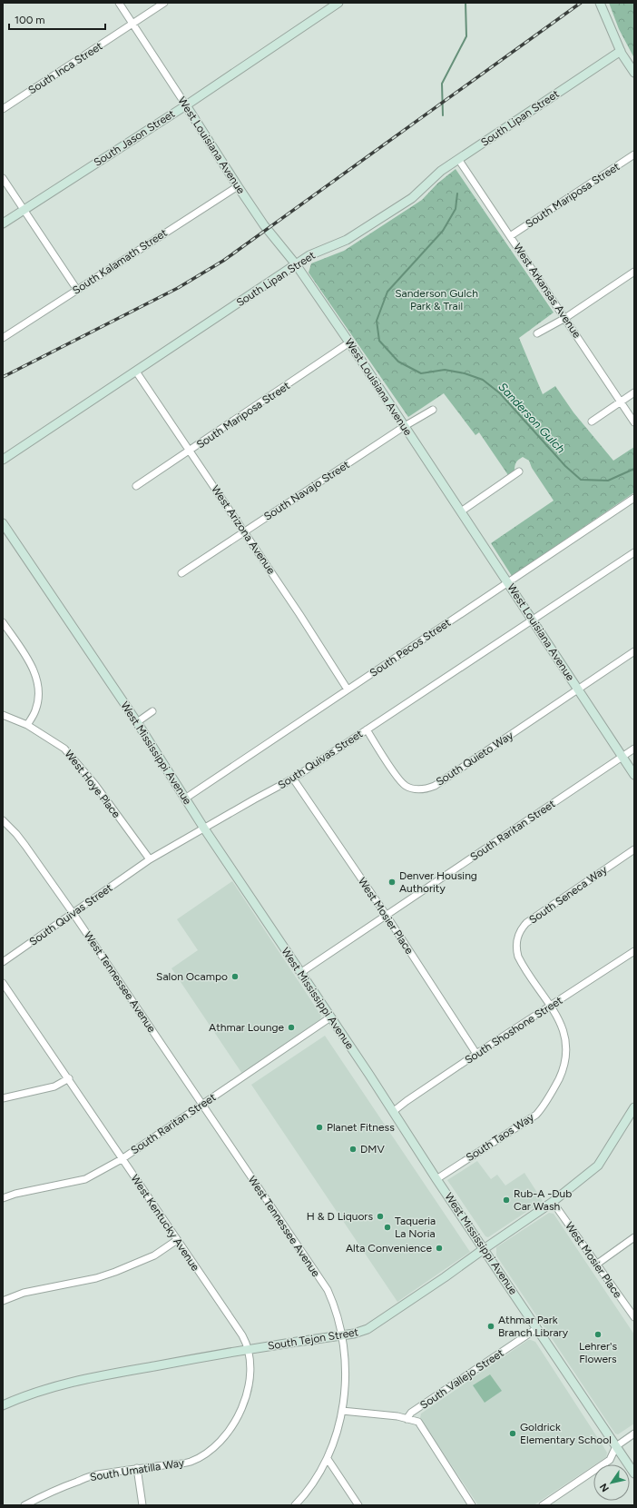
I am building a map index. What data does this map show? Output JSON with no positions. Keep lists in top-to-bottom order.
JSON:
{
  "streets": {
    "street": [
      "South Inca Street",
      "South Lipan Street",
      "South Jason Street",
      "West Louisiana Avenue",
      "South Mariposa Street",
      "South Kalamath Street",
      "West Arkansas Avenue",
      "South Navajo Street",
      "West Arizona Avenue",
      "South Pecos Street",
      "West Mississippi Avenue",
      "South Quieto Way",
      "South Quivas Street",
      "West Hoye Place",
      "South Raritan Street",
      "South Seneca Way",
      "West Mosier Place",
      "West Tennessee Avenue",
      "South Shoshone Street",
      "South Taos Way",
      "West Kentucky Avenue",
      "South Tejon Street",
      "South Vallejo Street",
      "South Umatilla Way"
    ]
  },
  "crossings": [
    ["South Inca Street", "West Louisiana Avenue"],
    ["South Lipan Street", "West Louisiana Avenue"],
    ["South Lipan Street", "West Arkansas Avenue"],
    ["South Lipan Street", "West Arizona Avenue"],
    ["South Jason Street", "West Louisiana Avenue"],
    ["West Louisiana Avenue", "South Mariposa Street"],
    ["West Louisiana Avenue", "South Kalamath Street"],
    ["West Louisiana Avenue", "South Navajo Street"],
    ["West Louisiana Avenue", "South Pecos Street"],
    ["West Louisiana Avenue", "South Quieto Way"],
    ["West Louisiana Avenue", "South Quivas Street"],
    ["West Louisiana Avenue", "South Raritan Street"],
    ["South Mariposa Street", "West Arkansas Avenue"],
    ["South Mariposa Street", "West Arizona Avenue"],
    ["South Navajo Street", "West Arizona Avenue"],
    ["West Arizona Avenue", "South Pecos Street"],
    ["South Pecos Street", "West Mississippi Avenue"],
    ["West Mississippi Avenue", "South Quivas Street"],
    ["West Mississippi Avenue", "South Raritan Street"],
    ["West Mississippi Avenue", "South Shoshone Street"],
    ["West Mississippi Avenue", "South Taos Way"],
    ["West Mississippi Avenue", "South Tejon Street"],
    ["West Mississippi Avenue", "South Vallejo Street"],
    ["South Quieto Way", "South Quivas Street"],
    ["South Quivas Street", "West Hoye Place"],
    ["South Quivas Street", "West Mosier Place"],
    ["South Quivas Street", "West Tennessee Avenue"],
    ["South Raritan Street", "West Mosier Place"],
    ["South Raritan Street", "West Tennessee Avenue"],
    ["South Raritan Street", "West Kentucky Avenue"],
    ["South Seneca Way", "South Shoshone Street"],
    ["South Seneca Way", "South Taos Way"],
    ["West Mosier Place", "South Shoshone Street"],
    ["West Mosier Place", "South Tejon Street"],
    ["West Tennessee Avenue", "South Tejon Street"],
    ["South Shoshone Street", "South Taos Way"],
    ["West Kentucky Avenue", "South Tejon Street"],
    ["West Kentucky Avenue", "South Umatilla Way"]
  ],
  "water": ["Sanderson Gulch"],
  "parks": ["Sanderson Gulch Park & Trail"],
  "places": [
    "Denver Housing Authority",
    "Salon Ocampo",
    "Athmar Lounge",
    "Planet Fitness",
    "DMV",
    "Rub-A -Dub Car Wash",
    "H & D Liquors",
    "Taqueria La Noria",
    "Alta Convenience",
    "Athmar Park Branch Library",
    "Lehrer's Flowers",
    "Goldrick Elementary School"
  ],
  "scale_bar": "100 m",
  "north": "bottom left"
}
